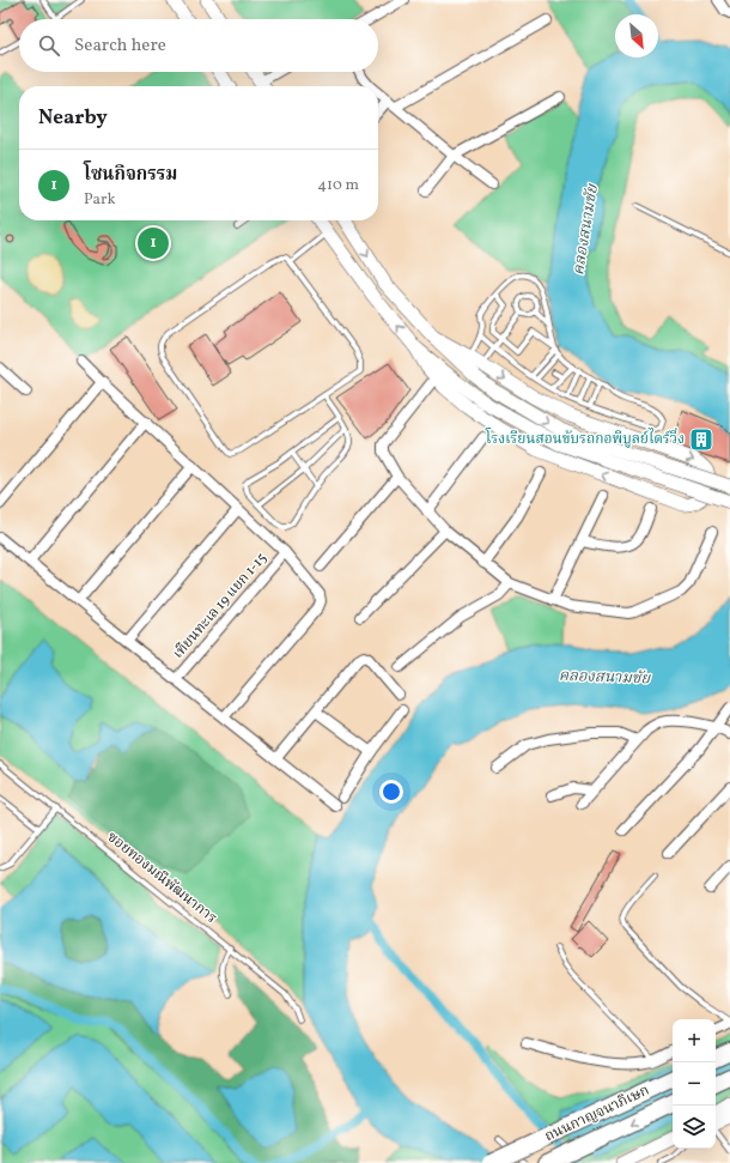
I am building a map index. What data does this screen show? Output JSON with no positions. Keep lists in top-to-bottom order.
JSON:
{
  "streets": {
    "highway": ["ถนนกาญจนาภิเษก"],
    "street": ["เทียนทะเล 19 แยก 1-15"],
    "lane": ["ซอยทองมณีพัฒนาการ"]
  },
  "water": ["คลองสนามชัย"],
  "places": {
    "building": ["โรงเรียนสอนขับรถกอพิบูลย์ไดร์วิ่ง"]
  },
  "north": "bottom right",
  "page": {
    "search": "Search here",
    "heading": "Nearby",
    "list": [
      {
        "mark": "1",
        "name": "โซนกิจกรรม",
        "note": "Park",
        "value": "410 m"
      }
    ],
    "pins": "1",
    "map_buttons": ["+", "−"]
  }
}
